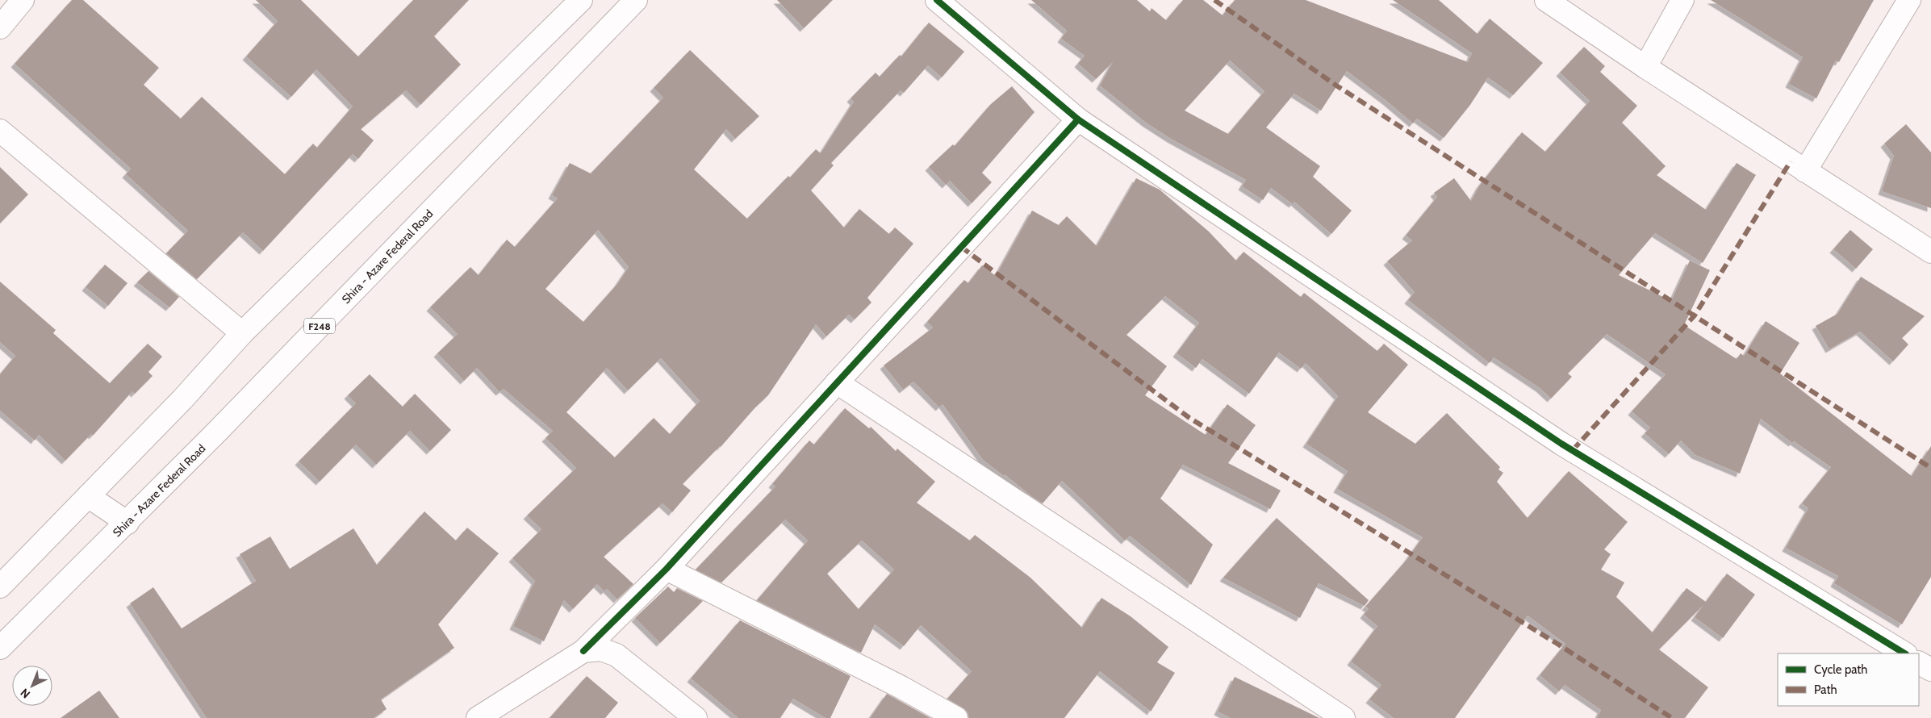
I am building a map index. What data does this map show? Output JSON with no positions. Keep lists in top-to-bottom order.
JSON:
{
  "streets": {
    "street": ["Shira - Azare Federal Road", "F248"]
  },
  "legend": ["Cycle path", "Path"],
  "north": "bottom left"
}
